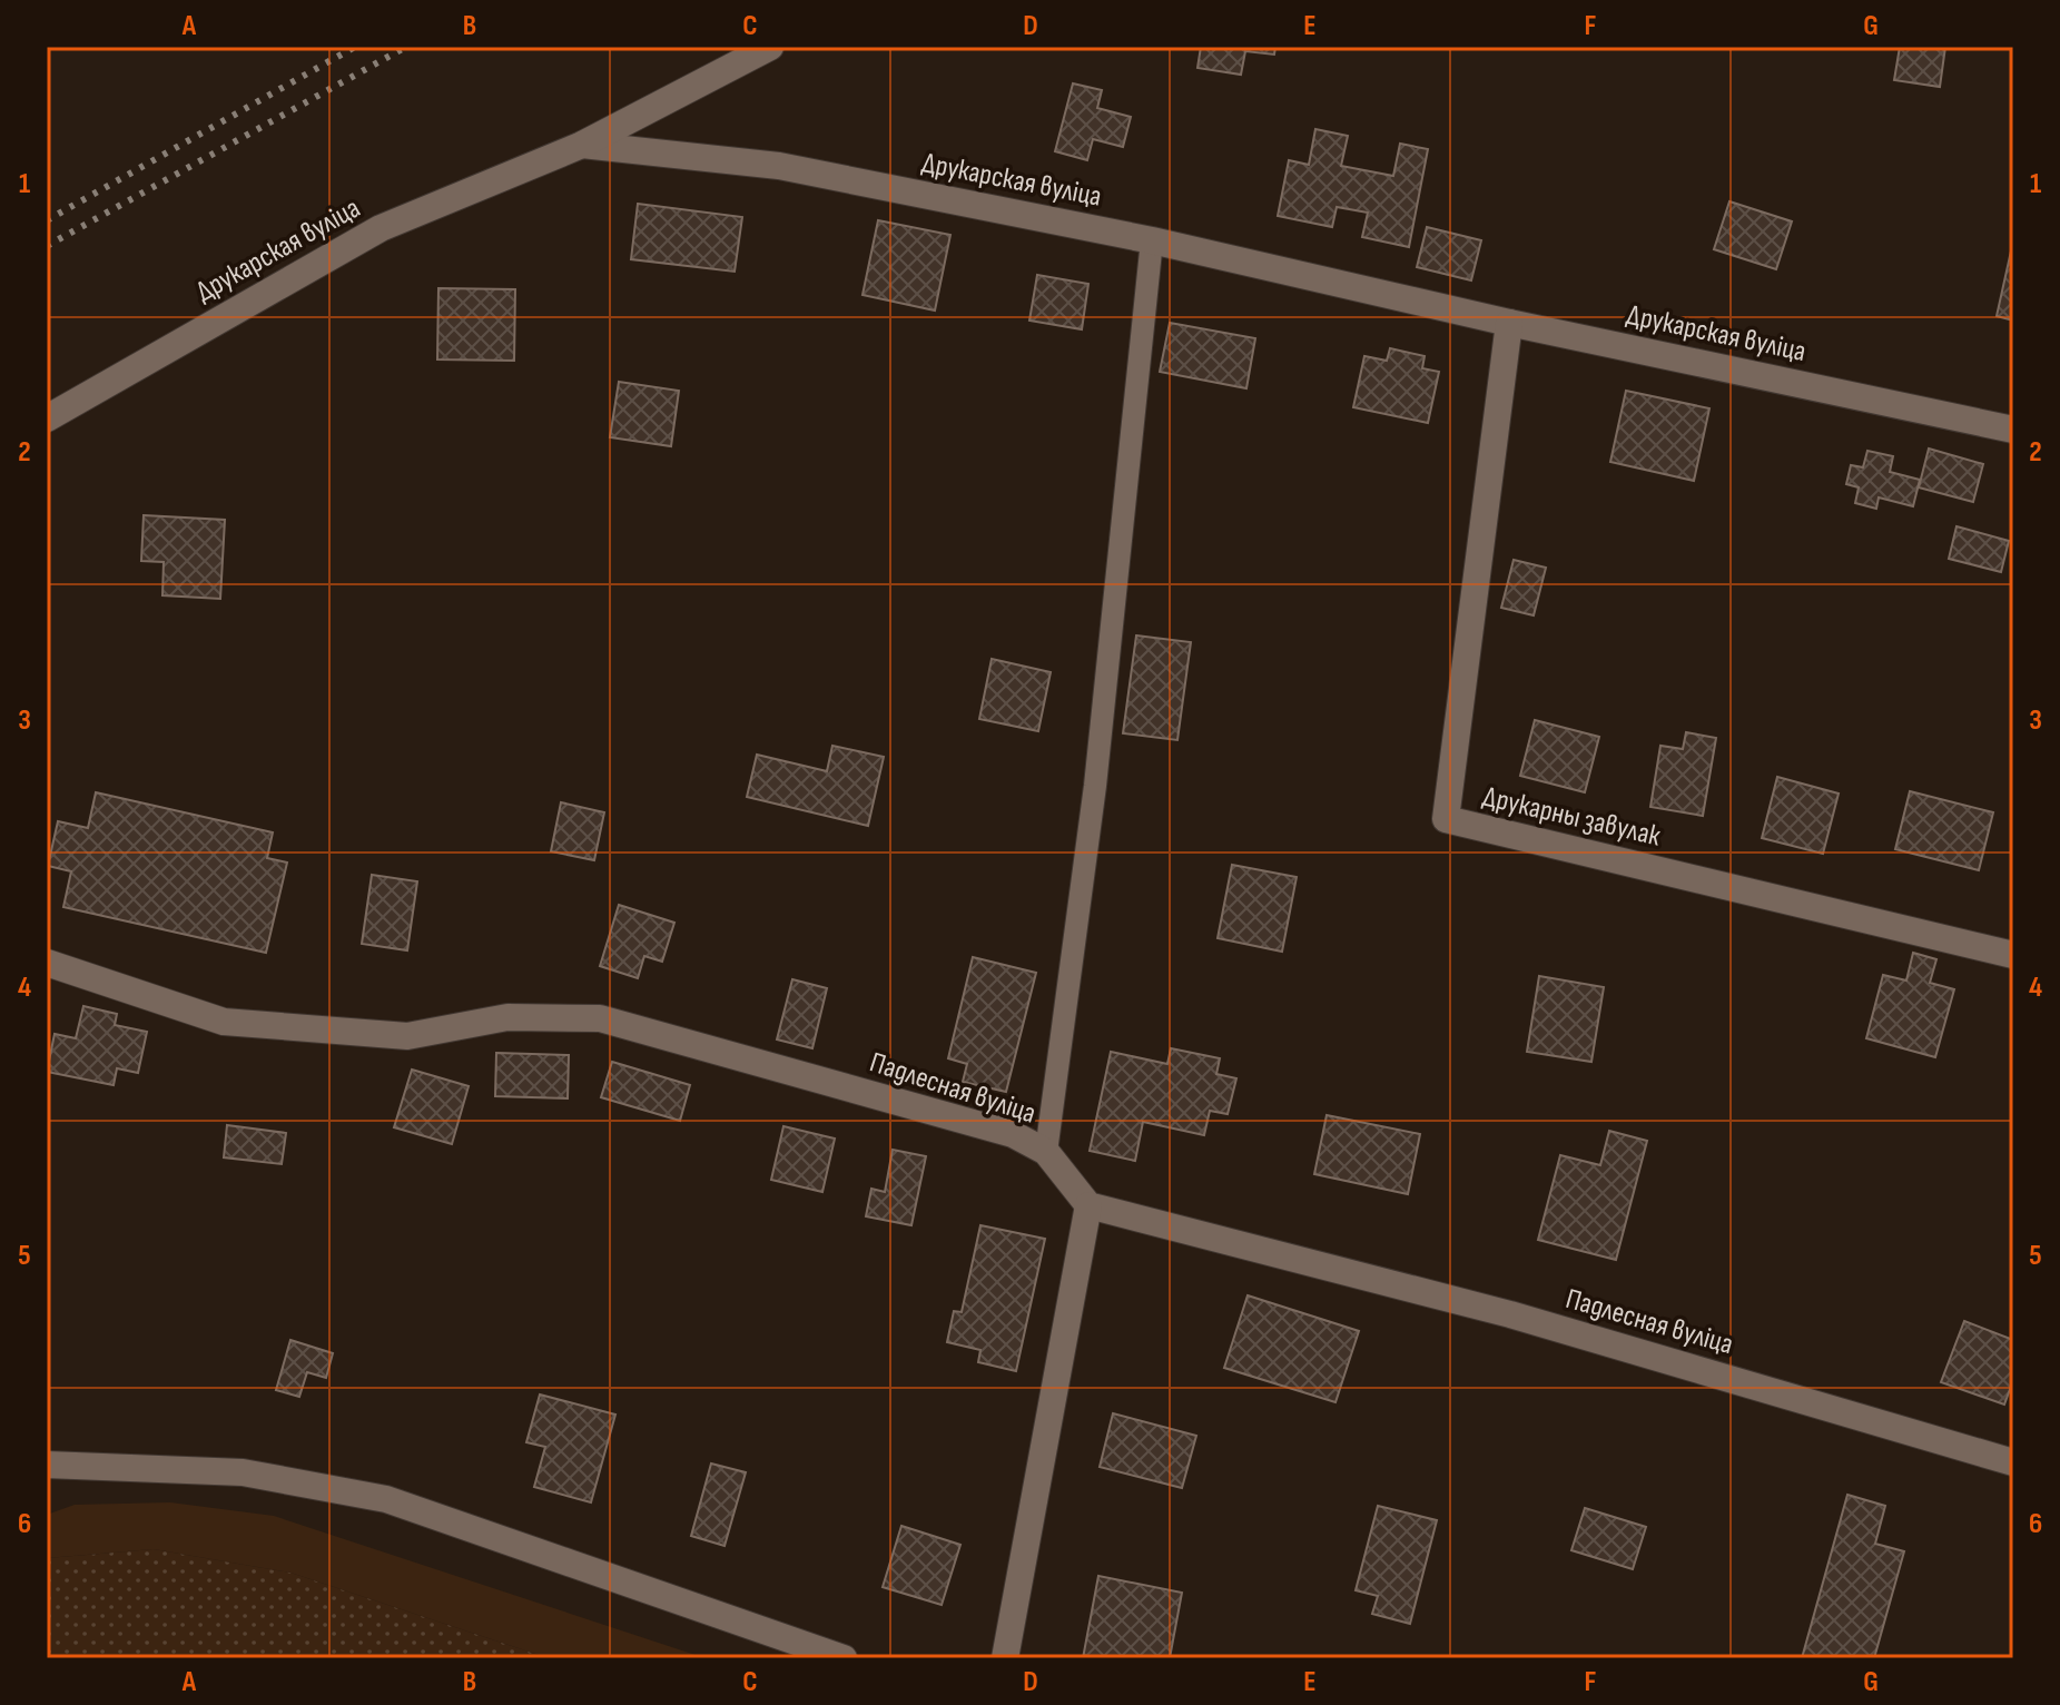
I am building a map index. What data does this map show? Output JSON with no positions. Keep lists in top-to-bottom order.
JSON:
{
  "streets": {
    "street": ["Друкарская вуліца", "Друкарны завулак", "Падлесная вуліца"]
  },
  "crossings": [
    ["Друкарская вуліца", "Друкарны завулак"]
  ],
  "grid": {
    "columns": [
      "A",
      "B",
      "C",
      "D",
      "E",
      "F",
      "G"
    ],
    "rows": [
      "1",
      "2",
      "3",
      "4",
      "5",
      "6"
    ]
  }
}
